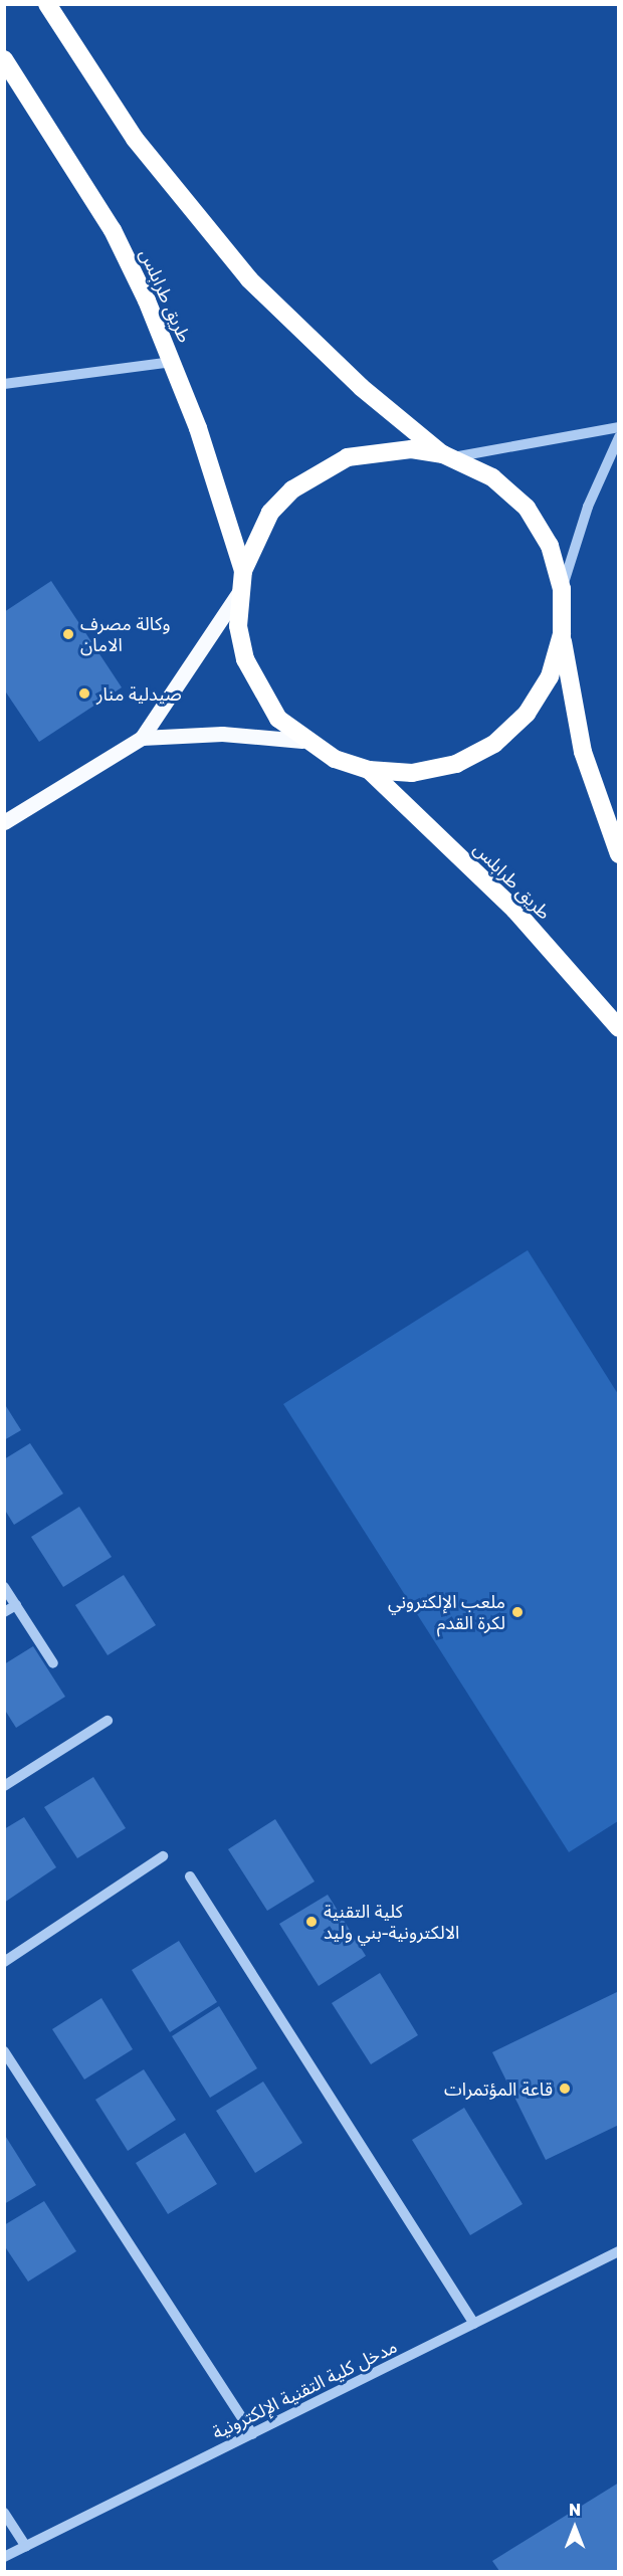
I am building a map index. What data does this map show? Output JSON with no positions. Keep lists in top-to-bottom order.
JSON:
{
  "streets": {
    "highway": ["طريق طرابلس"],
    "street": ["مدخل كلية التقنية الإلكترونية"]
  },
  "places": [
    "وكالة مصرف الامان",
    "صيدلية منار",
    "ملعب الإلكتروني لكرة القدم",
    "كلية التقنية الالكترونية-بني وليد",
    "قاعة المؤتمرات"
  ],
  "north": "top"
}
